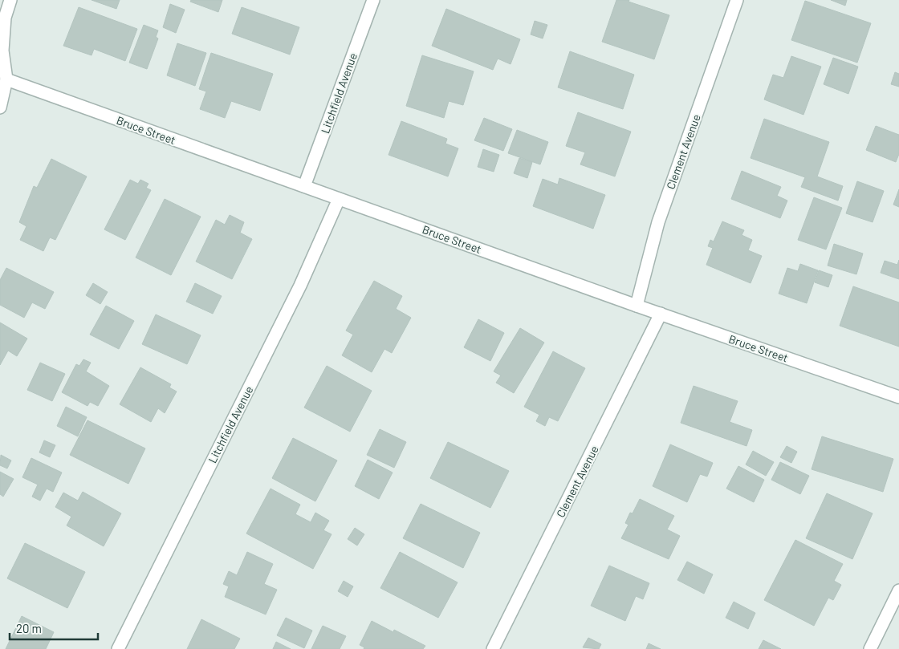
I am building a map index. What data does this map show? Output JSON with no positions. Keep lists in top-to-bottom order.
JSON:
{
  "streets": {
    "street": ["Litchfield Avenue", "Bruce Street", "Clement Avenue"]
  },
  "crossings": [
    ["Litchfield Avenue", "Bruce Street"],
    ["Bruce Street", "Clement Avenue"]
  ],
  "scale_bar": "20 m"
}
